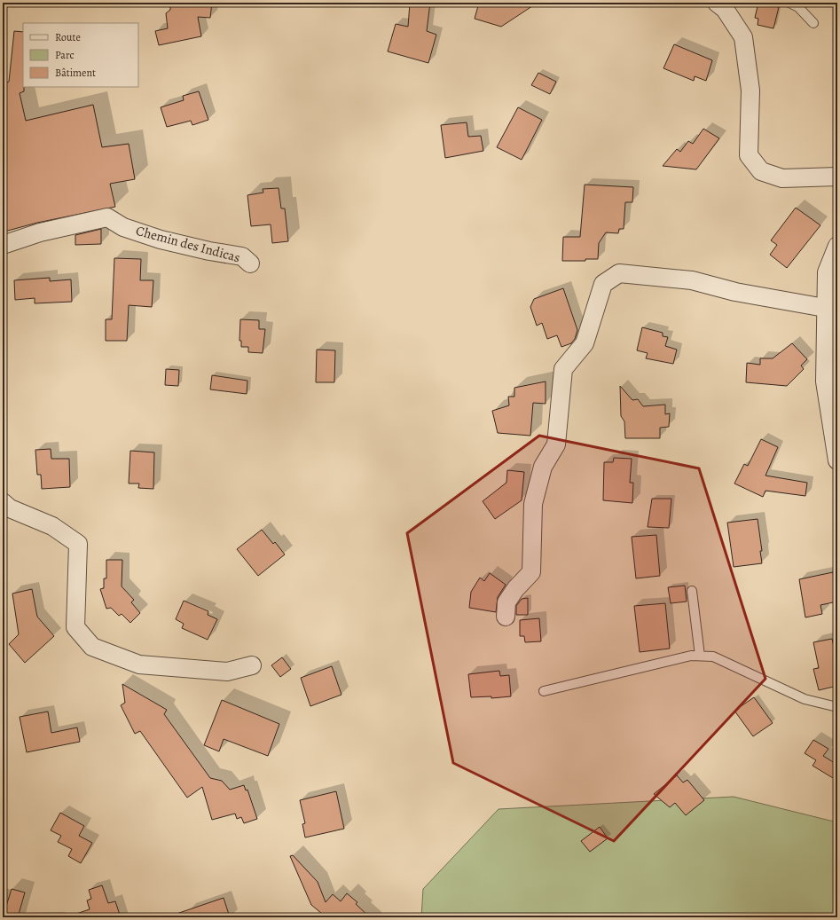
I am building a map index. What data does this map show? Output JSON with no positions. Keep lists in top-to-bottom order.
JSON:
{
  "streets": {
    "street": ["Chemin des Indicas"]
  },
  "legend": ["Route", "Parc", "Bâtiment"]
}
